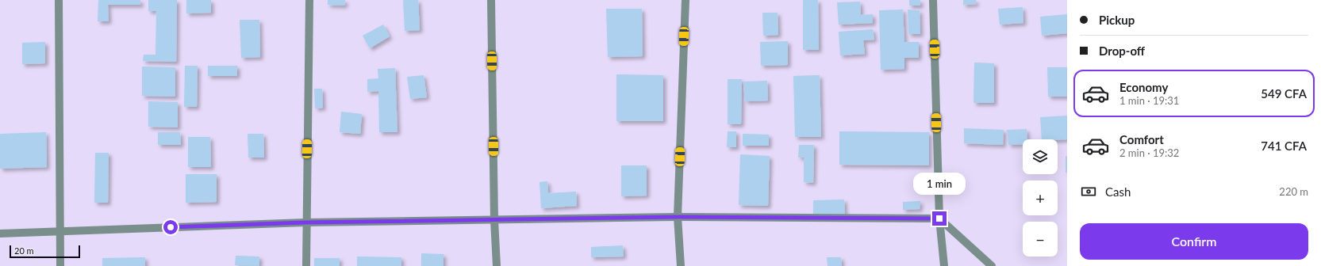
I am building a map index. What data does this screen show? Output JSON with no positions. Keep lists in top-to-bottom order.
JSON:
{
  "scale_bar": "20 m",
  "page": {
    "banner": ["Pickup", "Drop-off"],
    "list": [
      {
        "name": "Economy",
        "note": "1 min · 19:31",
        "value": "549 CFA"
      },
      {
        "name": "Comfort",
        "note": "2 min · 19:32",
        "value": "741 CFA"
      }
    ],
    "map_buttons": ["+", "−"],
    "bubble": "1 min",
    "pay": ["Cash", "220 m"],
    "buttons": "Confirm",
    "scale": "20 m"
  }
}
